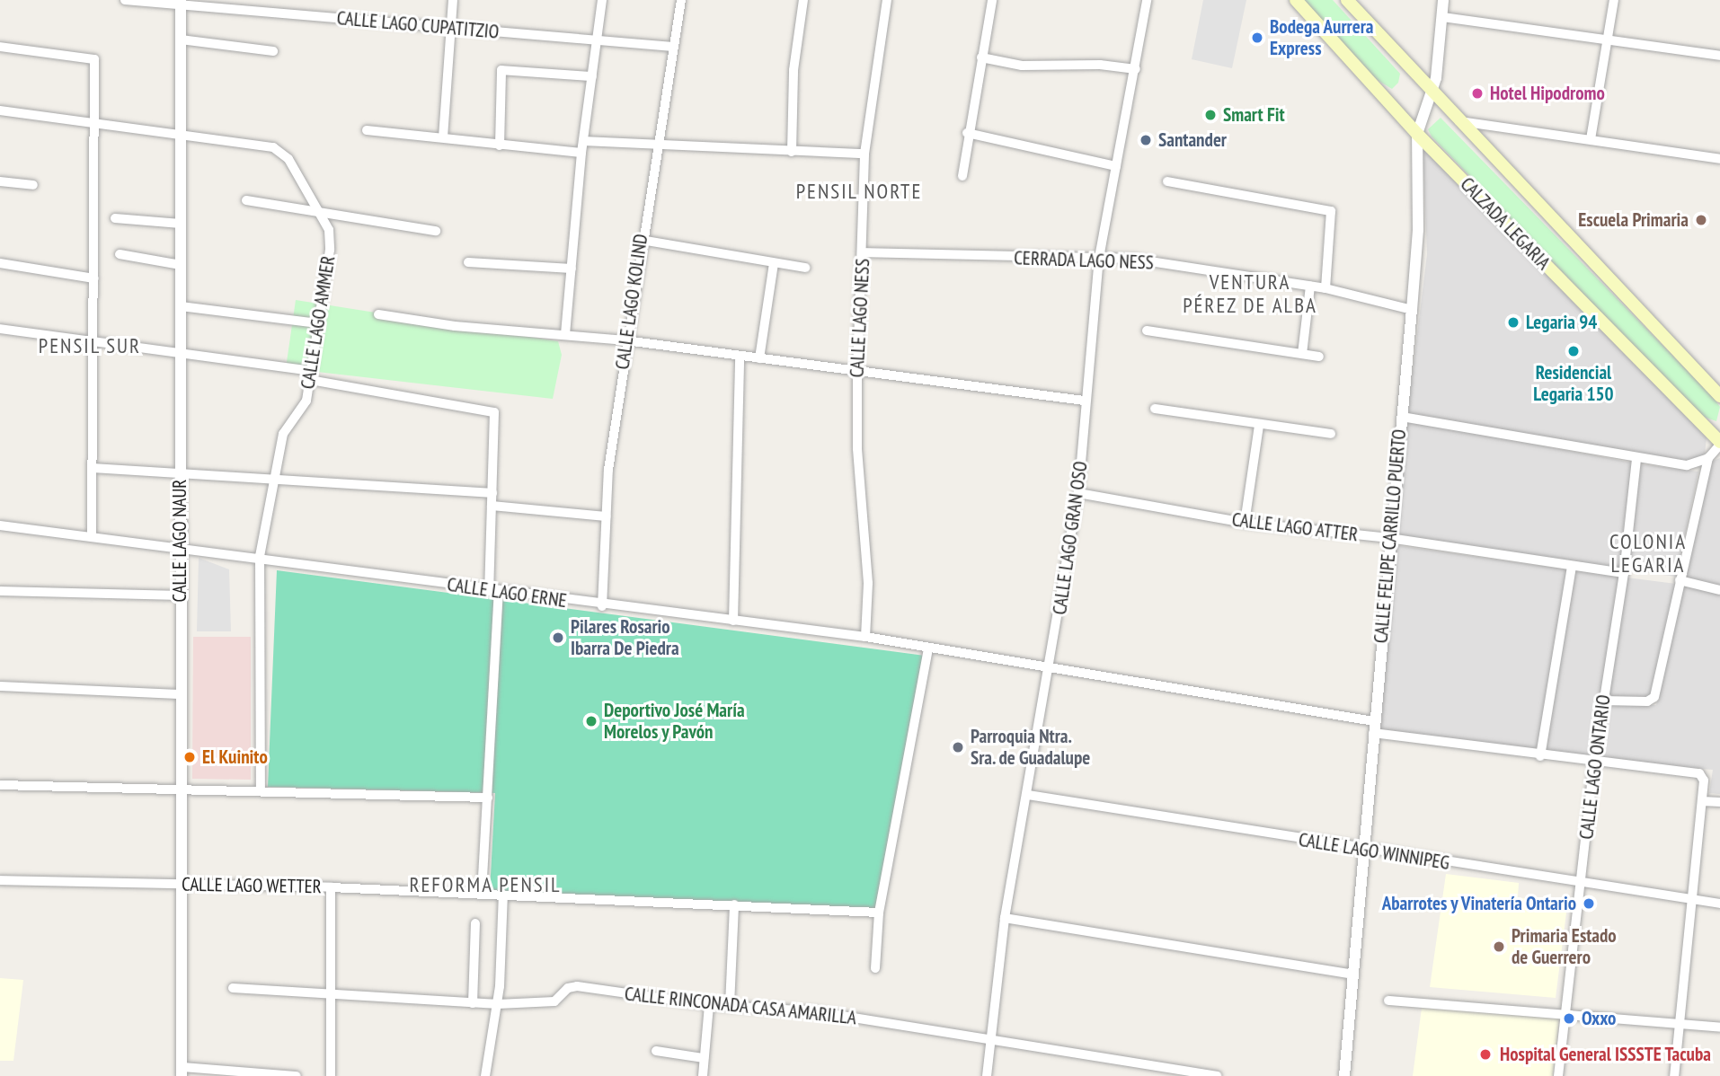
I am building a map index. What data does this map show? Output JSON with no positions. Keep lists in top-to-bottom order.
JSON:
{
  "streets": {
    "main road": ["CALZADA LEGARIA"],
    "street": [
      "CALLE LAGO CUPATITZIO",
      "CERRADA LAGO NESS",
      "CALLE LAGO KOLIND",
      "CALLE LAGO NESS",
      "CALLE LAGO AMMER",
      "CALLE LAGO ATTER",
      "CALLE FELIPE CARRILLO PUERTO",
      "CALLE LAGO GRAN OSO",
      "CALLE LAGO NAUR",
      "CALLE LAGO ERNE",
      "CALLE LAGO ONTARIO",
      "CALLE LAGO WINNIPEG",
      "CALLE LAGO WETTER",
      "CALLE RINCONADA CASA AMARILLA"
    ]
  },
  "crossings": [
    ["CALLE LAGO CUPATITZIO", "CALLE LAGO KOLIND"],
    ["CALLE LAGO CUPATITZIO", "CALLE LAGO NAUR"],
    ["CALZADA LEGARIA", "CALLE FELIPE CARRILLO PUERTO"],
    ["CERRADA LAGO NESS", "CALLE LAGO NESS"],
    ["CERRADA LAGO NESS", "CALLE FELIPE CARRILLO PUERTO"],
    ["CERRADA LAGO NESS", "CALLE LAGO GRAN OSO"],
    ["CALLE LAGO KOLIND", "CALLE LAGO ERNE"],
    ["CALLE LAGO NESS", "CALLE LAGO ERNE"],
    ["CALLE LAGO AMMER", "CALLE LAGO NAUR"],
    ["CALLE LAGO AMMER", "CALLE LAGO ERNE"],
    ["CALLE LAGO ATTER", "CALLE FELIPE CARRILLO PUERTO"],
    ["CALLE LAGO ATTER", "CALLE LAGO GRAN OSO"],
    ["CALLE LAGO ATTER", "CALLE LAGO ONTARIO"],
    ["CALLE FELIPE CARRILLO PUERTO", "CALLE LAGO ERNE"],
    ["CALLE FELIPE CARRILLO PUERTO", "CALLE LAGO WINNIPEG"],
    ["CALLE LAGO GRAN OSO", "CALLE LAGO ERNE"],
    ["CALLE LAGO GRAN OSO", "CALLE LAGO WINNIPEG"],
    ["CALLE LAGO GRAN OSO", "CALLE RINCONADA CASA AMARILLA"],
    ["CALLE LAGO NAUR", "CALLE LAGO ERNE"],
    ["CALLE LAGO NAUR", "CALLE LAGO WETTER"],
    ["CALLE LAGO ERNE", "CALLE LAGO ONTARIO"],
    ["CALLE LAGO ONTARIO", "CALLE LAGO WINNIPEG"]
  ],
  "districts": [
    "PENSIL NORTE",
    "VENTURA PÉREZ DE ALBA",
    "PENSIL SUR",
    "COLONIA LEGARIA",
    "REFORMA PENSIL"
  ],
  "places": [
    "Bodega Aurrera Express",
    "Hotel Hipodromo",
    "Smart Fit",
    "Santander",
    "Escuela Primaria",
    "Legaria 94",
    "Residencial Legaria 150",
    "Pilares Rosario Ibarra De Piedra",
    "Deportivo José María Morelos y Pavón",
    "Parroquia Ntra. Sra. de Guadalupe",
    "El Kuinito",
    "Abarrotes y Vinatería Ontario",
    "Primaria Estado de Guerrero",
    "Oxxo",
    "Hospital General ISSSTE Tacuba"
  ]
}
